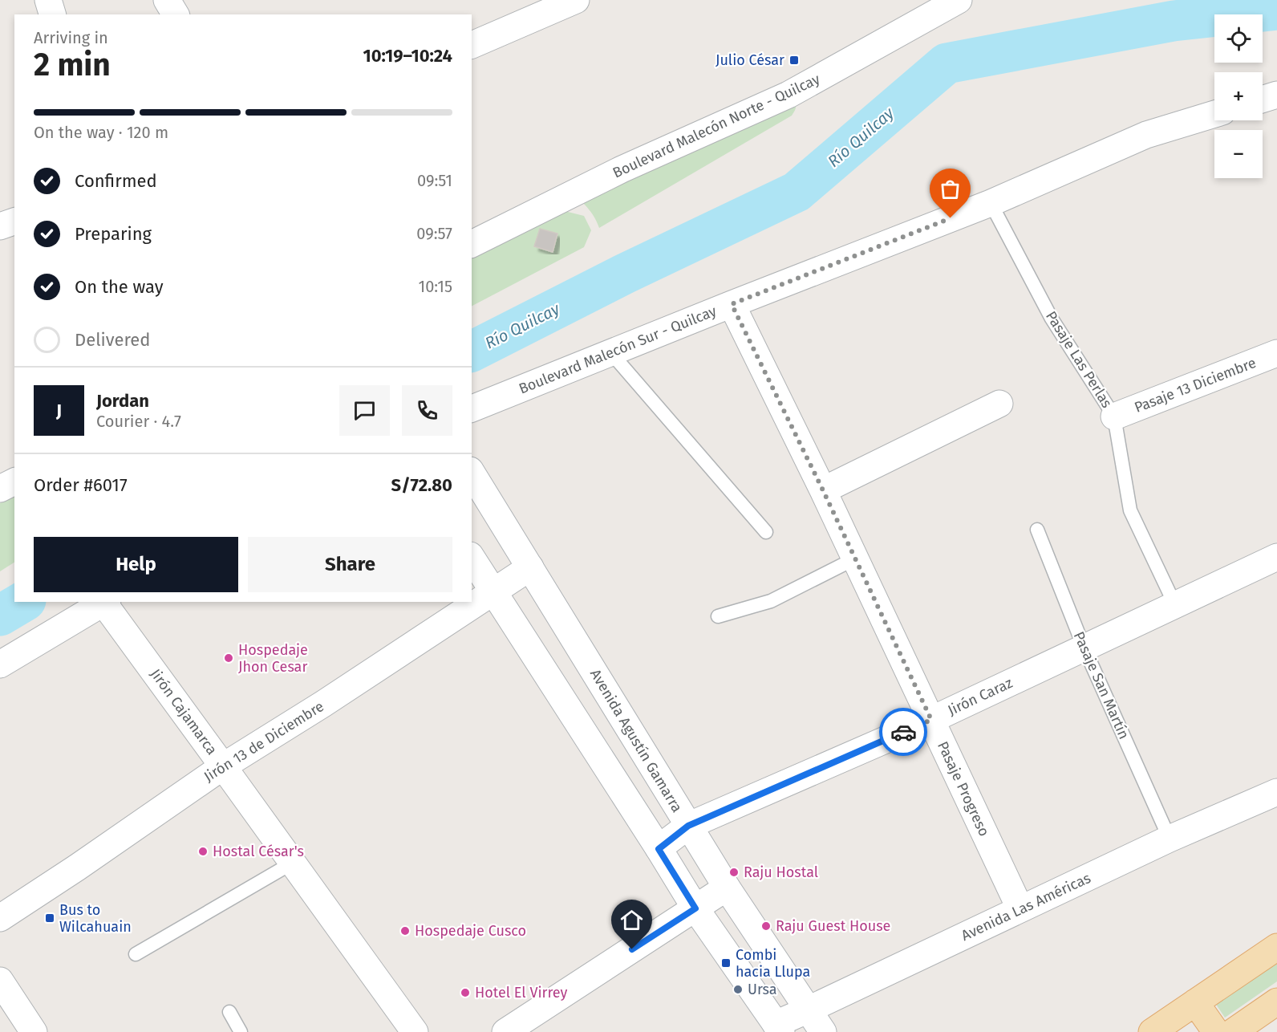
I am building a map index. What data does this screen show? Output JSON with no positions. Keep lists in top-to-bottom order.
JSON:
{
  "streets": {
    "street": [
      "Boulevard Malecón Norte - Quilcay",
      "Boulevard Malecón Sur - Quilcay",
      "Pasaje 13 Diciembre",
      "Jirón Caraz",
      "Jirón Cajamarca",
      "Avenida Agustín Gamarra",
      "Jirón 13 de Diciembre",
      "Pasaje Progreso",
      "Avenida Las Américas"
    ],
    "lane": ["Pasaje Las Perlas", "Pasaje San Martín"]
  },
  "crossings": [
    ["Boulevard Malecón Sur - Quilcay", "Pasaje Las Perlas"],
    ["Boulevard Malecón Sur - Quilcay", "Pasaje Progreso"],
    ["Pasaje Las Perlas", "Pasaje 13 Diciembre"],
    ["Pasaje Las Perlas", "Jirón Caraz"],
    ["Pasaje San Martín", "Jirón Caraz"],
    ["Pasaje San Martín", "Avenida Las Américas"],
    ["Jirón Caraz", "Avenida Agustín Gamarra"],
    ["Jirón Caraz", "Pasaje Progreso"],
    ["Jirón Cajamarca", "Jirón 13 de Diciembre"],
    ["Avenida Agustín Gamarra", "Jirón 13 de Diciembre"],
    ["Avenida Agustín Gamarra", "Avenida Las Américas"],
    ["Pasaje Progreso", "Avenida Las Américas"]
  ],
  "water": ["Río Quilcay"],
  "places": {
    "transit": ["Julio César", "Bus to Wilcahuain", "Combi hacia Llupa"],
    "other": [
      "Hospedaje Jhon Cesar",
      "Hostal César's",
      "Raju Hostal",
      "Raju Guest House",
      "Hospedaje Cusco",
      "Ursa",
      "Hotel El Virrey"
    ]
  },
  "page": {
    "map_buttons": ["+", "−"],
    "heading": ["2 min", "Arriving in", "10:19–10:24"],
    "panel": [
      "Jordan",
      "Courier · 4.7",
      "Order #6017",
      "S/72.80"
    ],
    "bar": "On the way · 120 m",
    "list": [
      ["Confirmed", "09:51"],
      ["Preparing", "09:57"],
      ["On the way", "10:15"],
      "Delivered"
    ],
    "round": "J",
    "buttons": ["Help", "Share"]
  }
}
